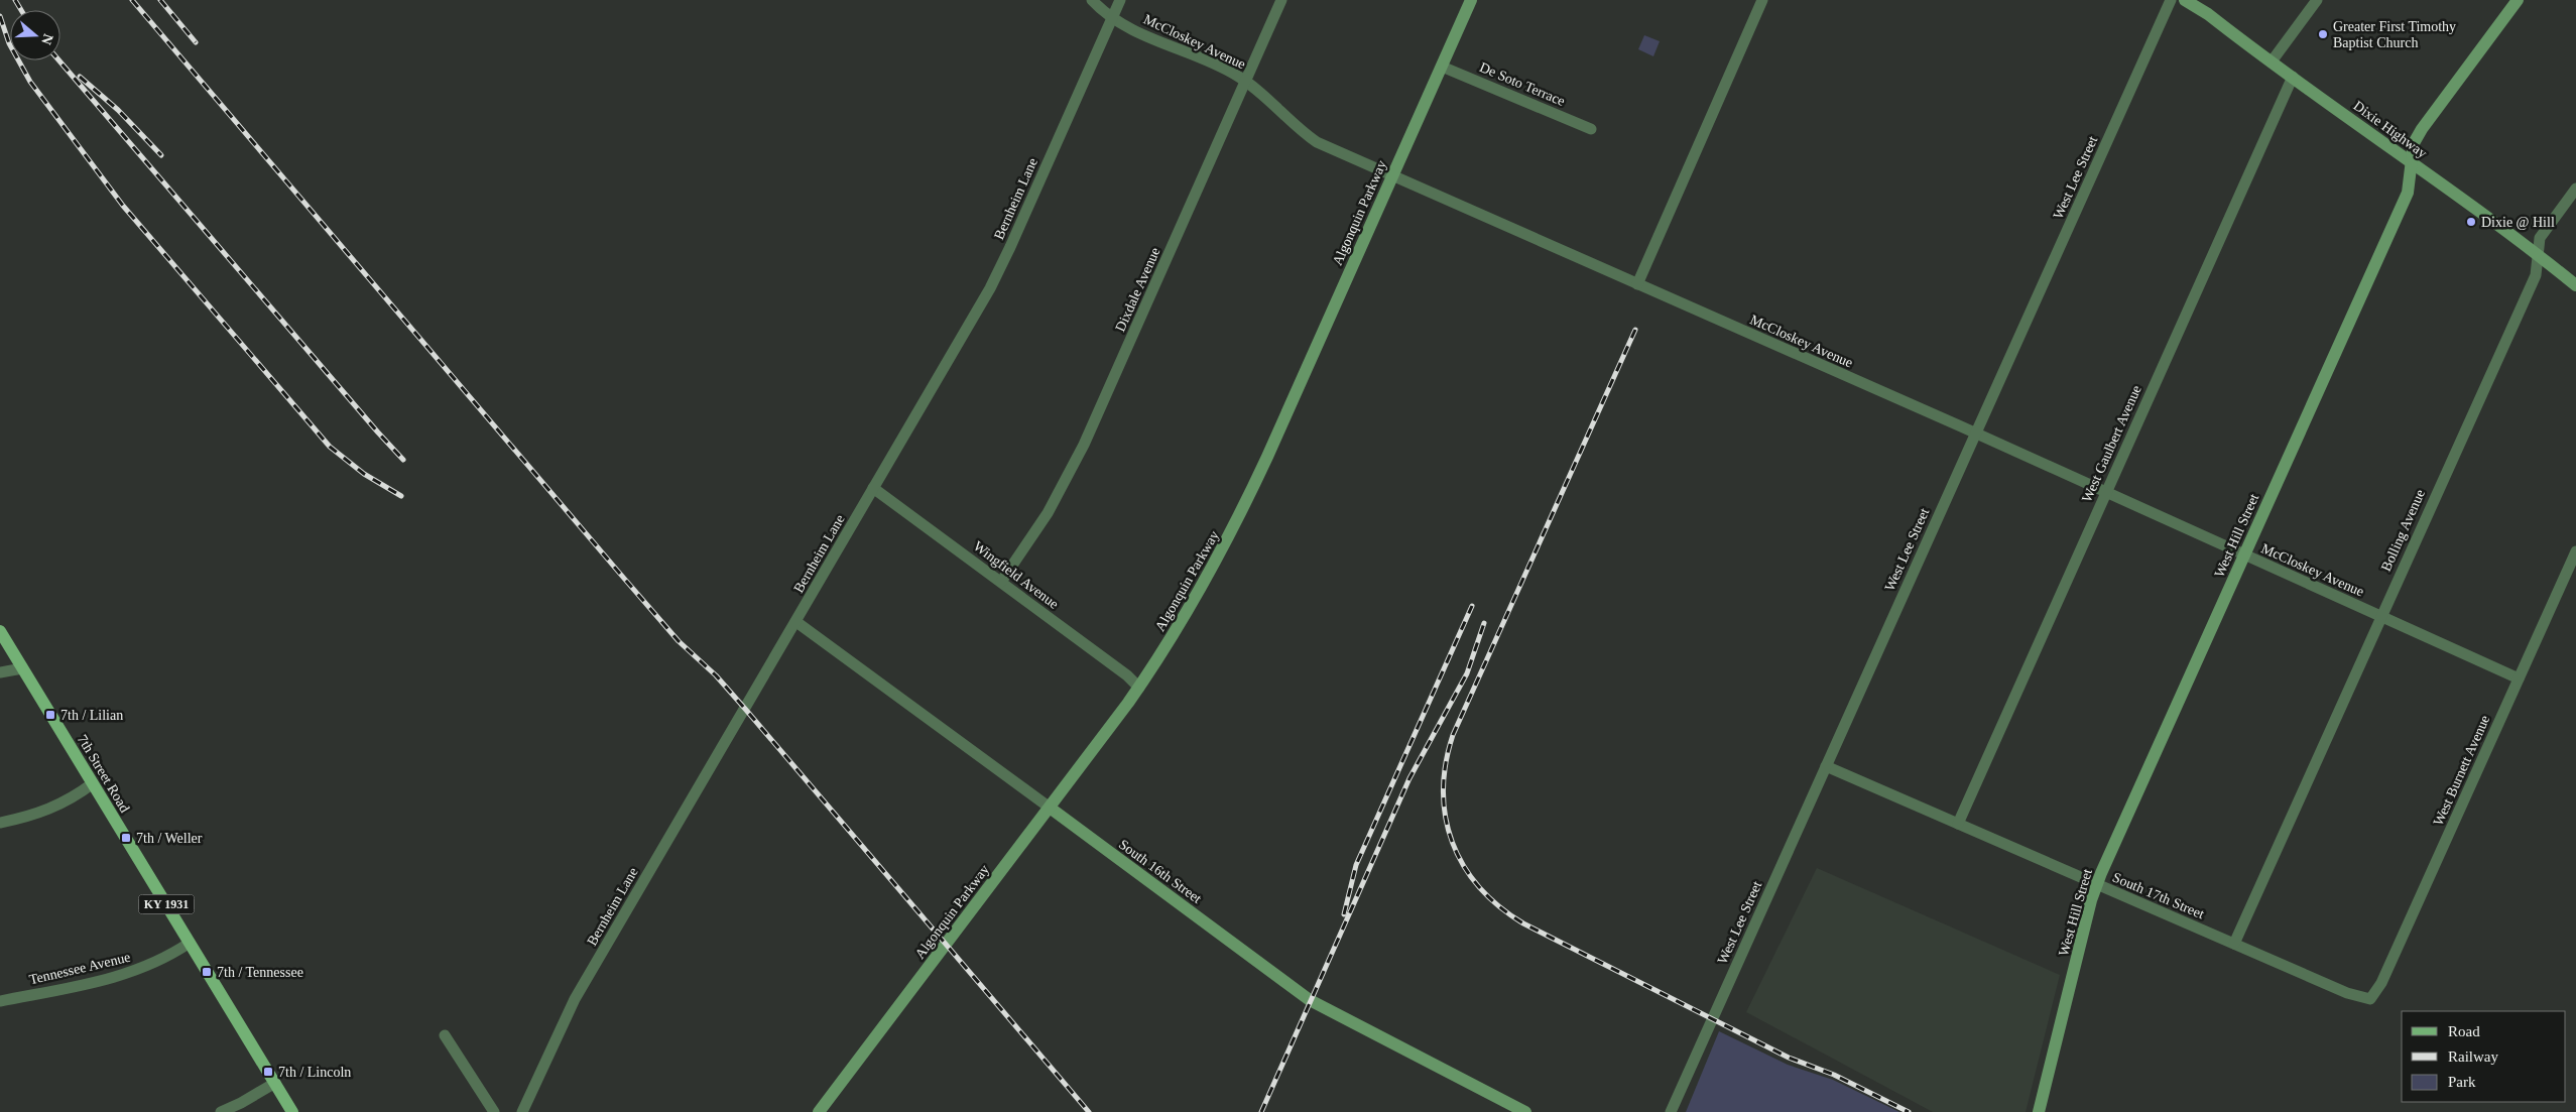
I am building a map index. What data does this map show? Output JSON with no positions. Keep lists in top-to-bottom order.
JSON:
{
  "streets": {
    "main road": ["7th Street Road", "KY 1931"],
    "street": [
      "McCloskey Avenue",
      "De Soto Terrace",
      "Dixie Highway",
      "West Lee Street",
      "Bernheim Lane",
      "Algonquin Parkway",
      "Dixdale Avenue",
      "West Gaulbert Avenue",
      "Bolling Avenue",
      "West Hill Street",
      "Wingfield Avenue",
      "West Burnett Avenue",
      "South 16th Street",
      "South 17th Street",
      "Tennessee Avenue"
    ]
  },
  "crossings": [
    ["McCloskey Avenue", "West Lee Street"],
    ["McCloskey Avenue", "Bernheim Lane"],
    ["McCloskey Avenue", "Algonquin Parkway"],
    ["McCloskey Avenue", "Dixdale Avenue"],
    ["McCloskey Avenue", "West Gaulbert Avenue"],
    ["McCloskey Avenue", "Bolling Avenue"],
    ["McCloskey Avenue", "West Hill Street"],
    ["McCloskey Avenue", "West Burnett Avenue"],
    ["De Soto Terrace", "Algonquin Parkway"],
    ["Dixie Highway", "West Gaulbert Avenue"],
    ["Dixie Highway", "Bolling Avenue"],
    ["Dixie Highway", "West Hill Street"],
    ["West Lee Street", "South 17th Street"],
    ["Bernheim Lane", "Wingfield Avenue"],
    ["Bernheim Lane", "South 16th Street"],
    ["Algonquin Parkway", "Wingfield Avenue"],
    ["Algonquin Parkway", "South 16th Street"],
    ["Dixdale Avenue", "Wingfield Avenue"],
    ["West Gaulbert Avenue", "South 17th Street"],
    ["Bolling Avenue", "South 17th Street"],
    ["West Hill Street", "South 17th Street"],
    ["West Burnett Avenue", "South 17th Street"],
    ["7th Street Road", "Tennessee Avenue"]
  ],
  "places": {
    "other": ["Greater First Timothy Baptist Church", "Dixie @ Hill"],
    "transit": [
      "7th / Lilian",
      "7th / Weller",
      "7th / Tennessee",
      "7th / Lincoln"
    ]
  },
  "legend": ["Road", "Railway", "Park"],
  "north": "right"
}
